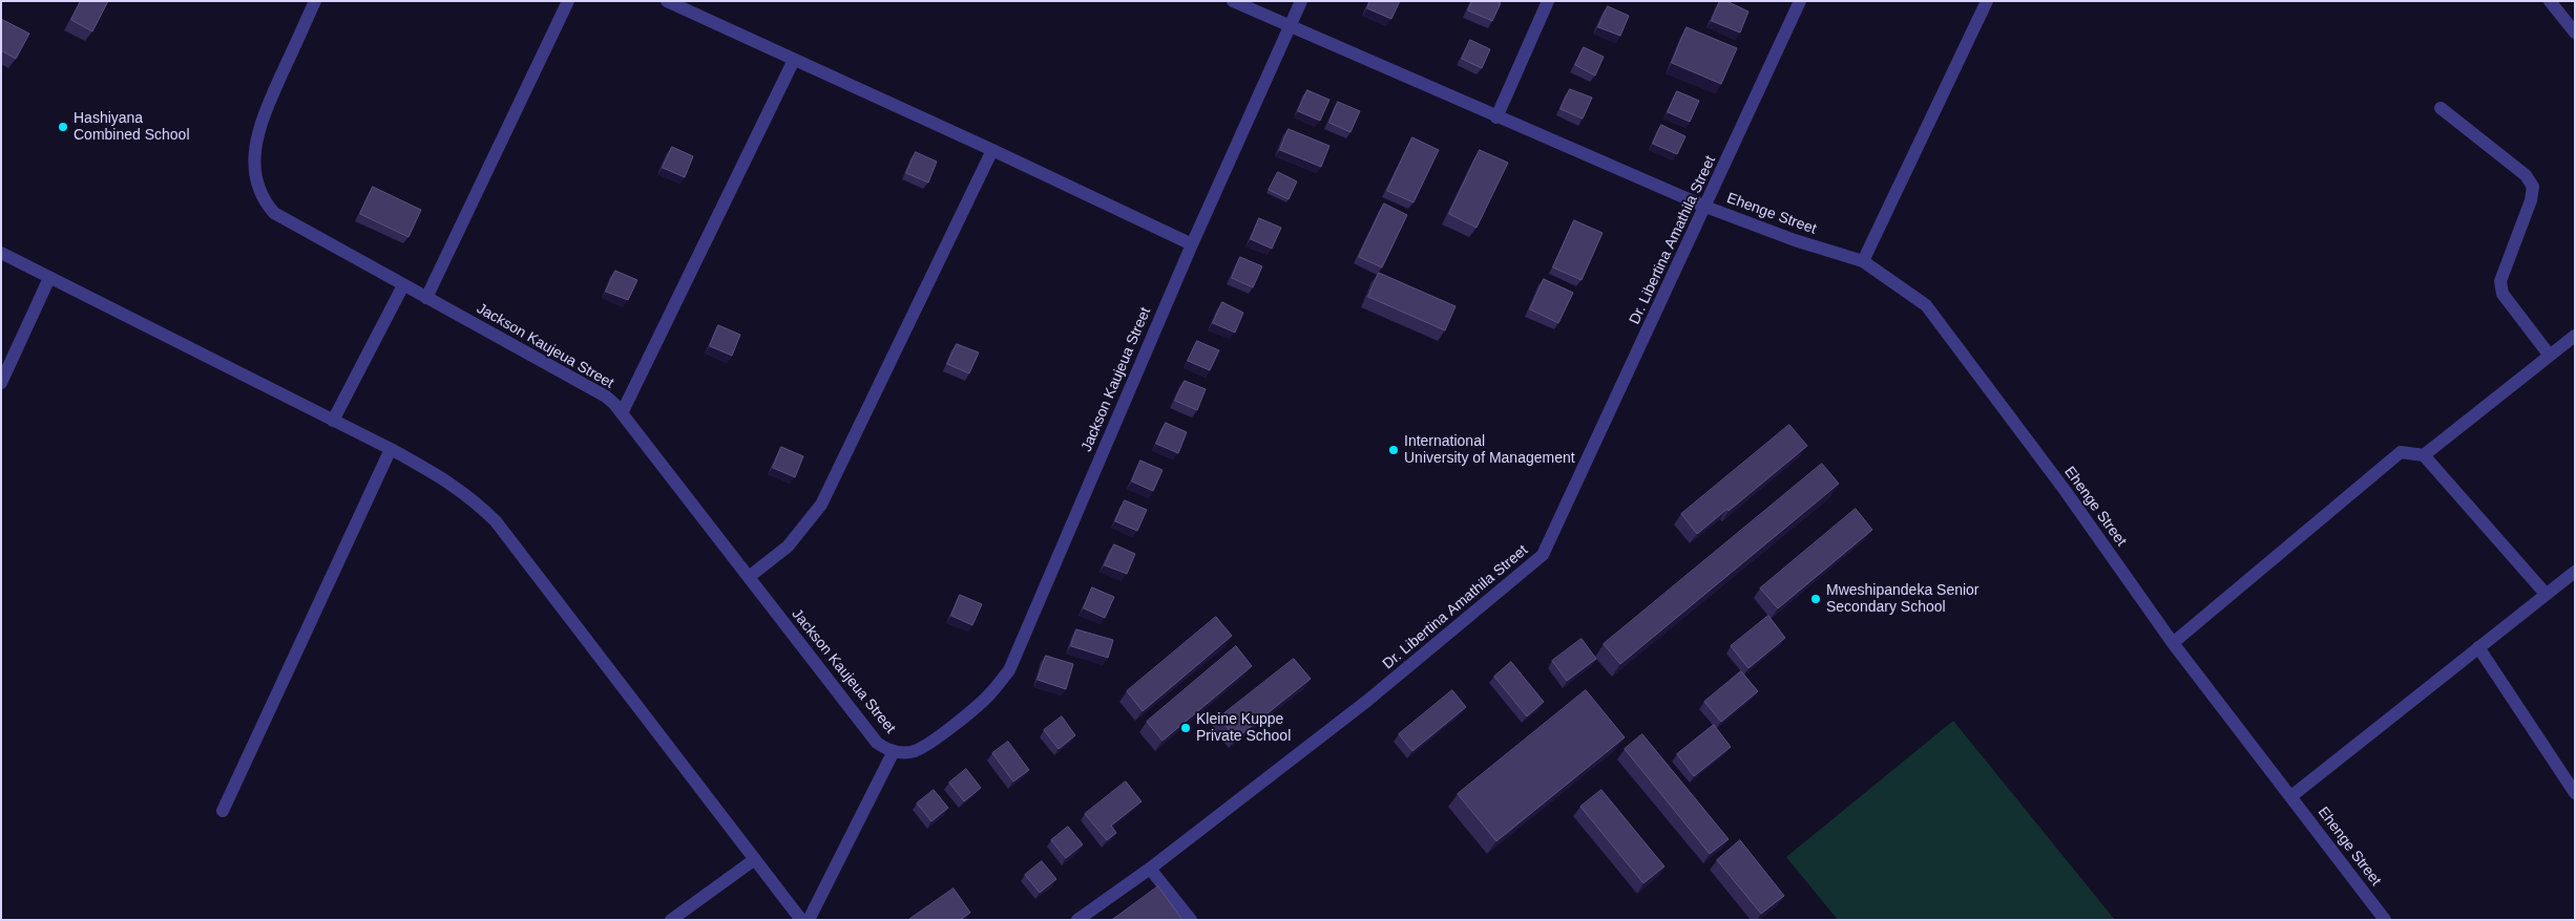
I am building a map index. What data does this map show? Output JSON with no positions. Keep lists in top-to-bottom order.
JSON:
{
  "streets": {
    "street": ["Ehenge Street", "Dr. Libertina Amathila Street", "Jackson Kaujeua Street"]
  },
  "crossings": [
    ["Ehenge Street", "Dr. Libertina Amathila Street"],
    ["Ehenge Street", "Jackson Kaujeua Street"]
  ],
  "places": [
    "Hashiyana Combined School",
    "International University of Management",
    "Mweshipandeka Senior Secondary School",
    "Kleine Kuppe Private School"
  ]
}
